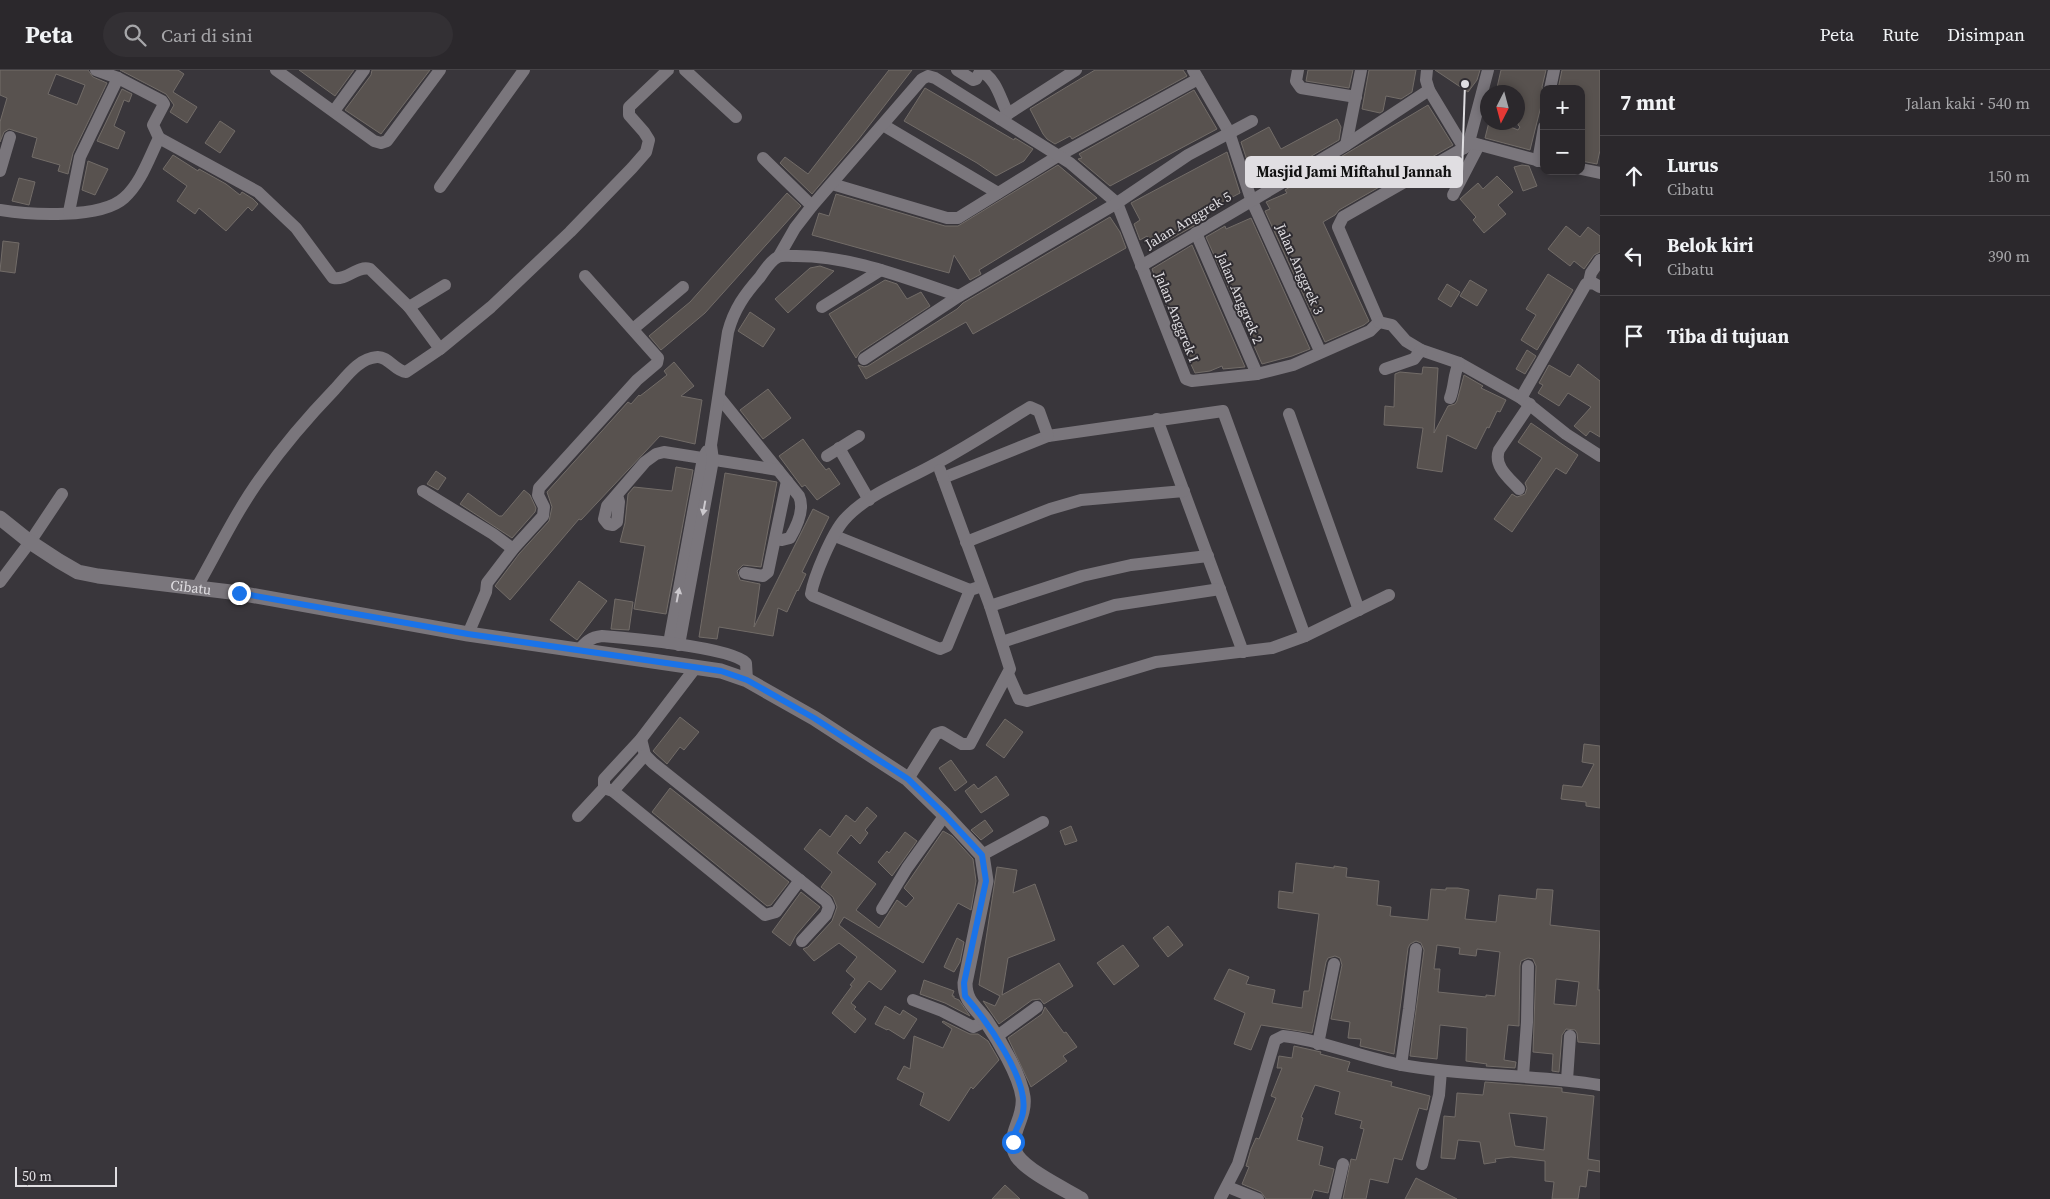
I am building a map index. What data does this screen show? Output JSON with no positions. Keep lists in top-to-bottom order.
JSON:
{
  "streets": {
    "street": [
      "Jalan Anggrek 5",
      "Jalan Anggrek 3",
      "Jalan Anggrek 2",
      "Jalan Anggrek I",
      "Cibatu"
    ]
  },
  "crossings": [
    ["Jalan Anggrek 5", "Jalan Anggrek 3"],
    ["Jalan Anggrek 5", "Jalan Anggrek 2"],
    ["Jalan Anggrek 5", "Jalan Anggrek I"],
    ["Jalan Anggrek 2", "Jalan Anggrek I"]
  ],
  "places": ["Masjid Jami Miftahul Jannah"],
  "scale_bar": "50 m",
  "north": "bottom",
  "page": {
    "header": "Peta",
    "search": "Cari di sini",
    "nav": ["Peta", "Rute", "Disimpan"],
    "heading": ["7 mnt", "Jalan kaki · 540 m"],
    "map_buttons": ["+", "−"],
    "list": [
      ["Lurus", "Cibatu", "150 m"],
      ["Belok kiri", "Cibatu", "390 m"],
      "Tiba di tujuan"
    ],
    "scale": "50 m"
  }
}
